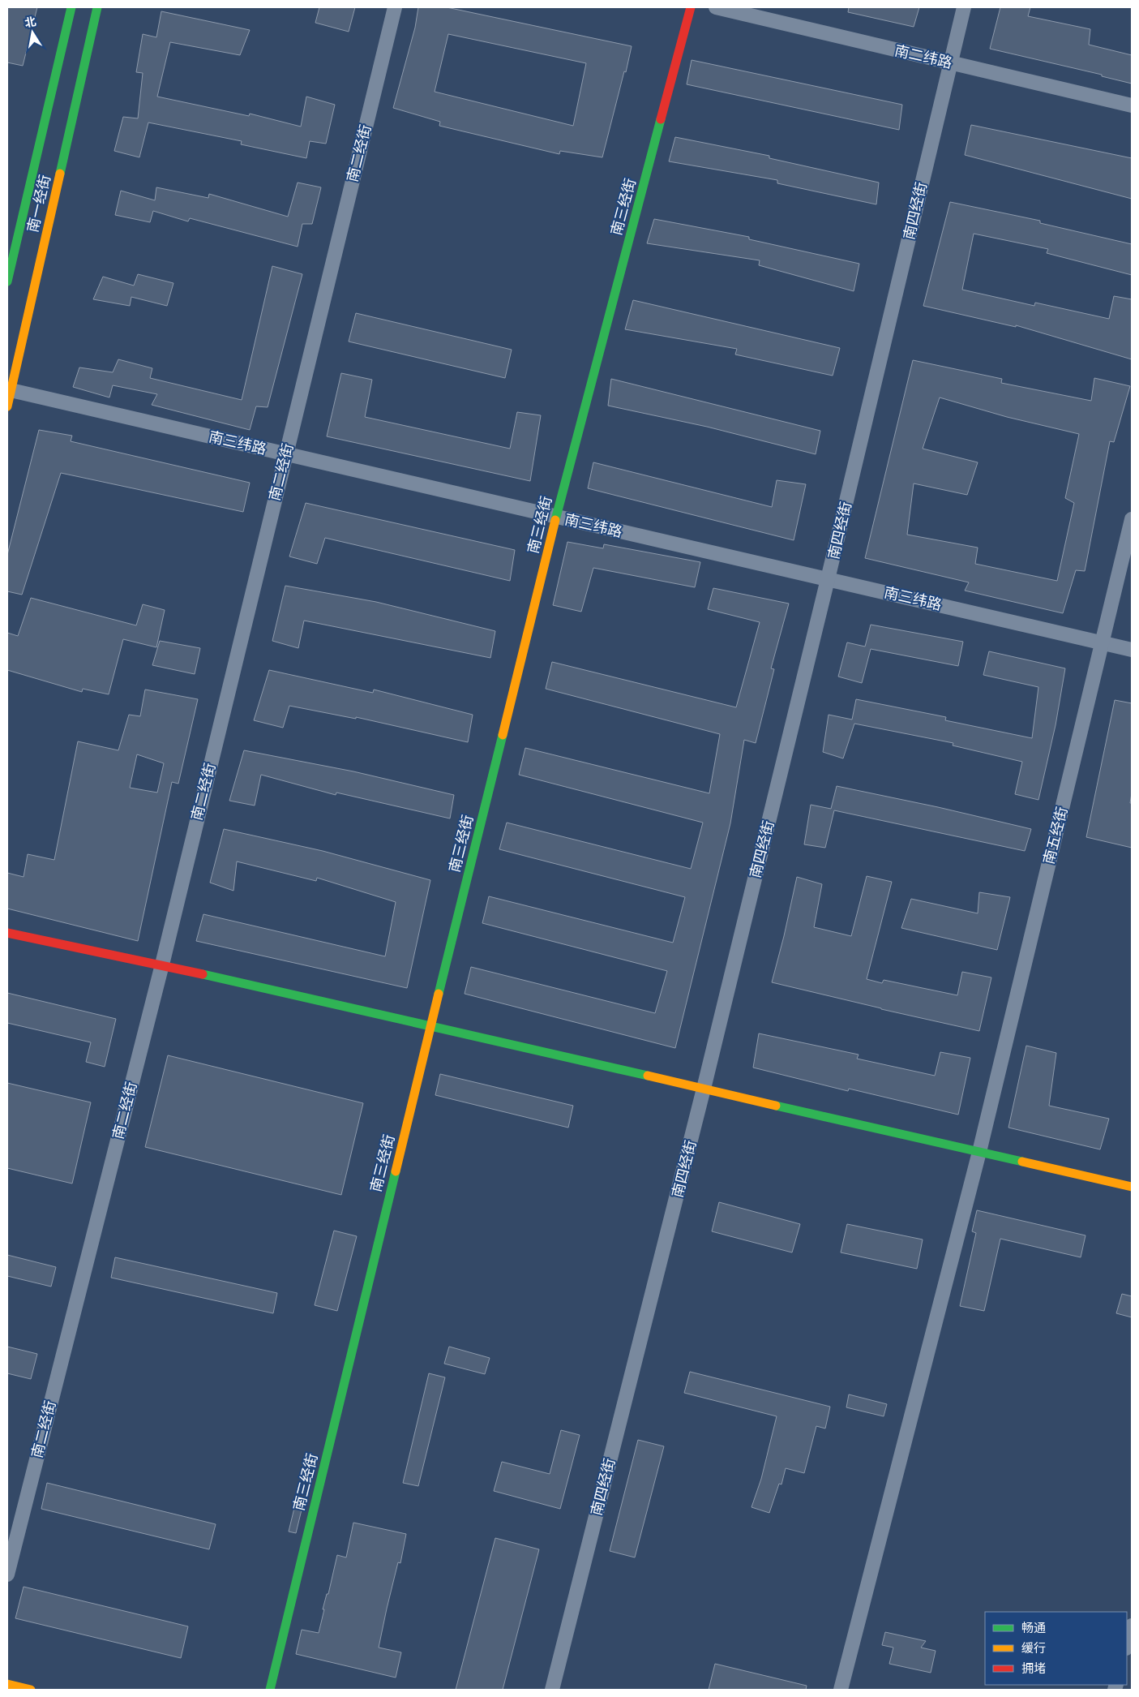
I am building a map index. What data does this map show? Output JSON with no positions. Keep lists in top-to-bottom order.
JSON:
{
  "streets": {
    "main road": ["南一经街", "南三经街"],
    "street": [
      "南二纬路",
      "南二经街",
      "南四经街",
      "南三纬路",
      "南五经街"
    ]
  },
  "crossings": [
    ["南二纬路", "南四经街"],
    ["南二经街", "南三纬路"],
    ["南一经街", "南三纬路"],
    ["南三经街", "南三纬路"],
    ["南四经街", "南三纬路"],
    ["南三纬路", "南五经街"]
  ],
  "legend": ["畅通", "缓行", "拥堵"],
  "north": "top"
}
